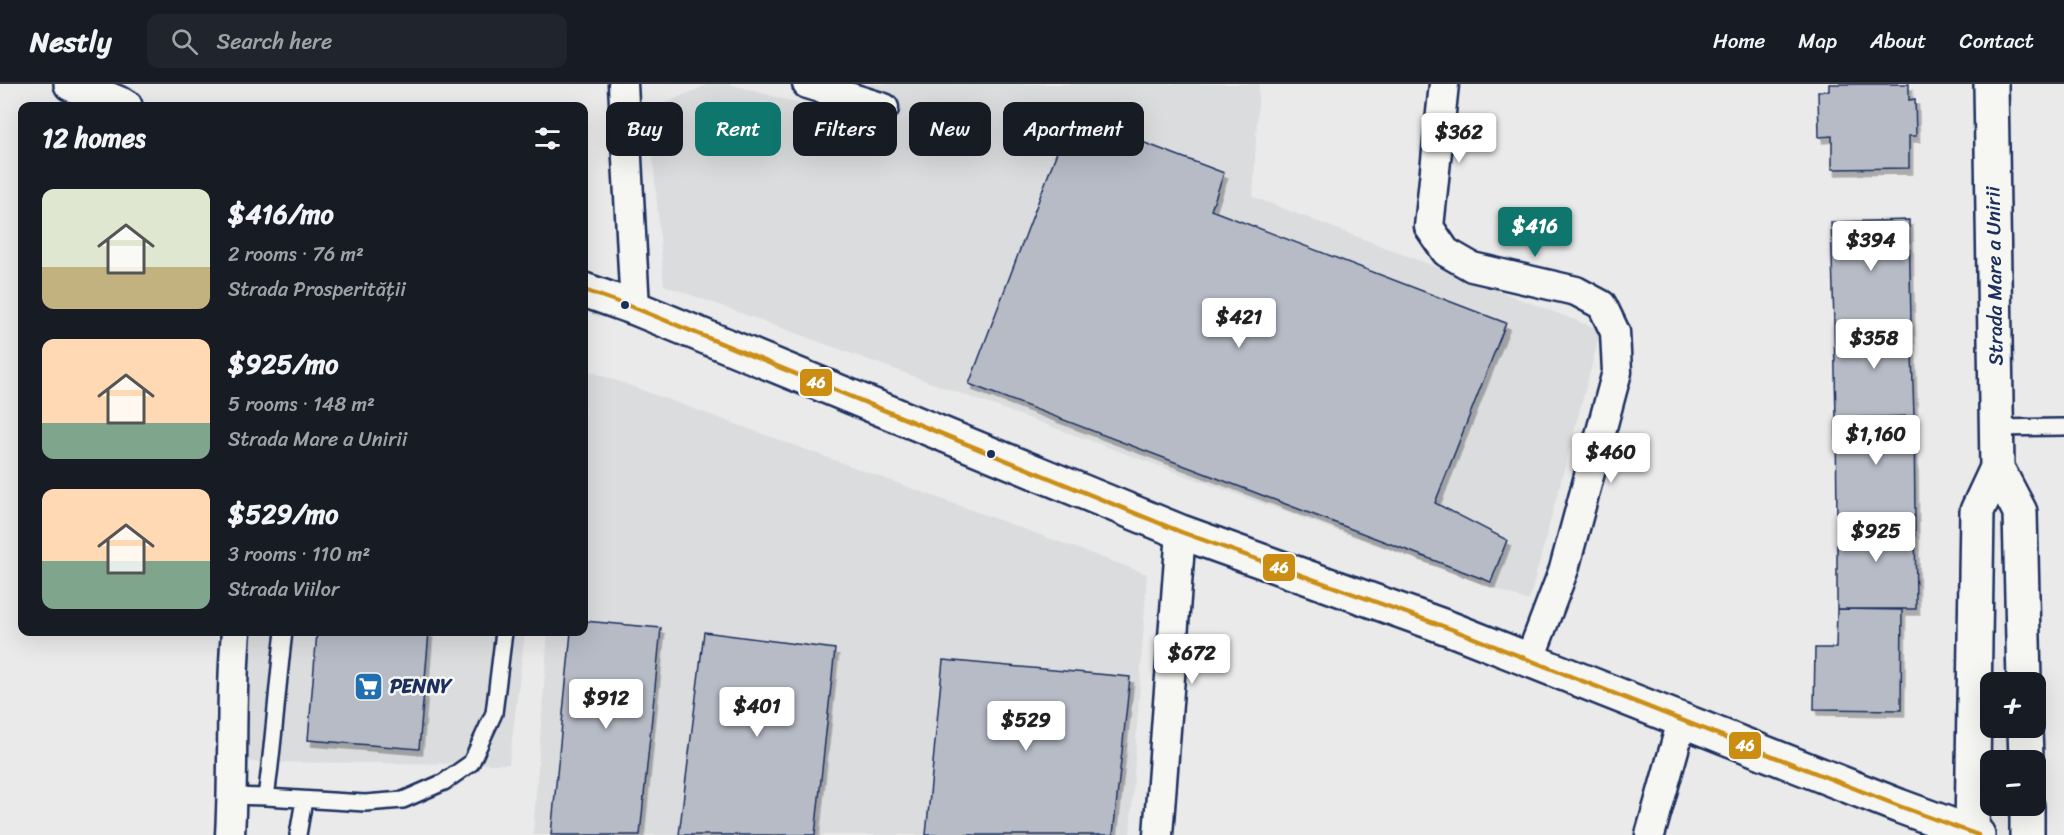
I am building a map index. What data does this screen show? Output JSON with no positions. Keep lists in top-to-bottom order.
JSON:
{
  "streets": {
    "main road": ["Strada Mare a Unirii"]
  },
  "places": {
    "supermarket": ["PENNY"]
  },
  "lines": ["transit line 46"],
  "page": {
    "header": "Nestly",
    "search": "Search here",
    "nav": [
      "Home",
      "Map",
      "About",
      "Contact"
    ],
    "chip": [
      "Buy",
      "Rent",
      "Filters",
      "New",
      "Apartment"
    ],
    "heading": "12 homes",
    "price": [
      "$362",
      "$416",
      "$394",
      "$421",
      "$358",
      "$1,160",
      "$460",
      "$925",
      "$672",
      "$912",
      "$401",
      "$529"
    ],
    "list": [
      {
        "name": "$416/mo",
        "note": "2 rooms · 76 m² · Strada Prosperității"
      },
      {
        "name": "$925/mo",
        "note": "5 rooms · 148 m² · Strada Mare a Unirii"
      },
      {
        "name": "$529/mo",
        "note": "3 rooms · 110 m² · Strada Viilor"
      }
    ],
    "map_buttons": ["+", "−"]
  }
}
